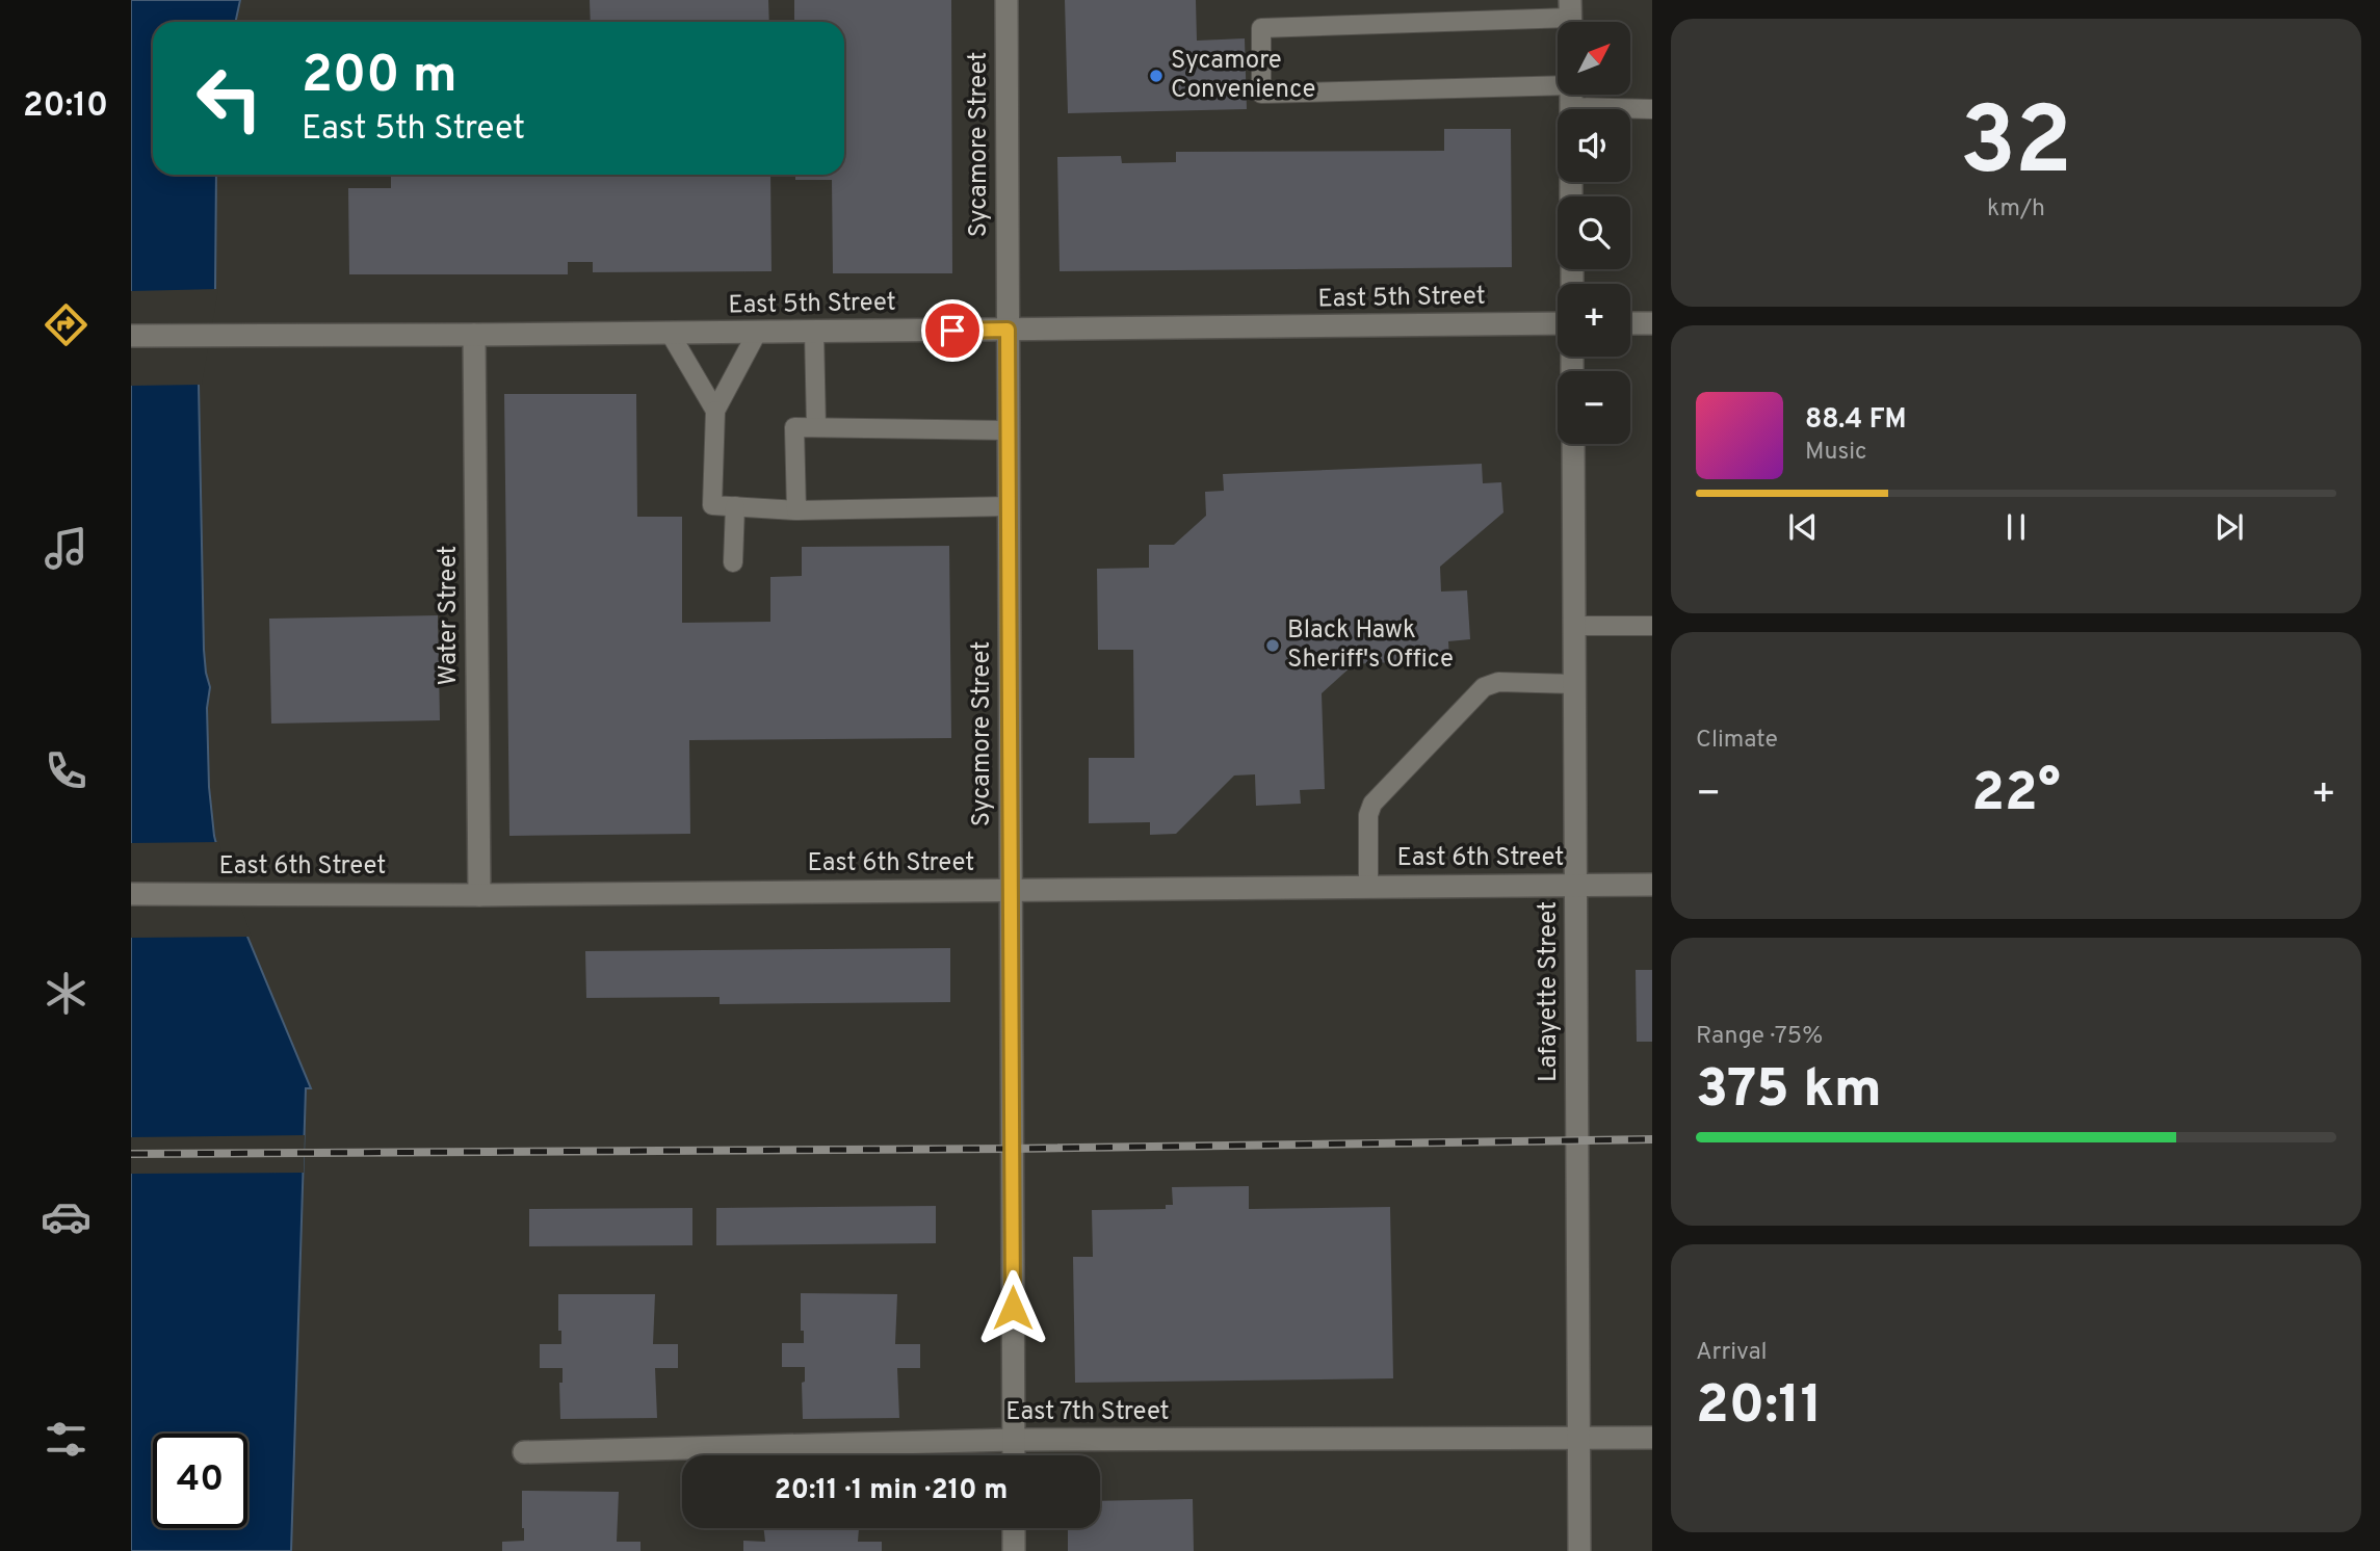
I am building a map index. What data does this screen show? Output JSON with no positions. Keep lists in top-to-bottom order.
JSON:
{
  "streets": {
    "street": [
      "Sycamore Street",
      "East 5th Street",
      "Water Street",
      "East 6th Street",
      "Lafayette Street",
      "East 7th Street"
    ]
  },
  "crossings": [
    ["Sycamore Street", "East 5th Street"],
    ["Sycamore Street", "East 6th Street"],
    ["Sycamore Street", "East 7th Street"],
    ["East 5th Street", "Water Street"],
    ["Water Street", "East 6th Street"],
    ["East 6th Street", "Lafayette Street"],
    ["Lafayette Street", "East 7th Street"]
  ],
  "places": ["Sycamore Convenience", "Black Hawk Sheriff's Office"],
  "north": "top right",
  "page": {
    "tabs": "20:10",
    "tile": [
      ["32", "km/h"],
      "Climate",
      ["Range · 75%", "375 km"],
      ["Arrival", "20:11"]
    ],
    "map_buttons": ["+", "−"],
    "turn": ["200 m", "East 5th Street"],
    "song": ["88.4 FM", "Music"],
    "heat": ["−", "22°", "+"],
    "limit": "40",
    "trip": "20:11 · 1 min · 210 m"
  }
}
